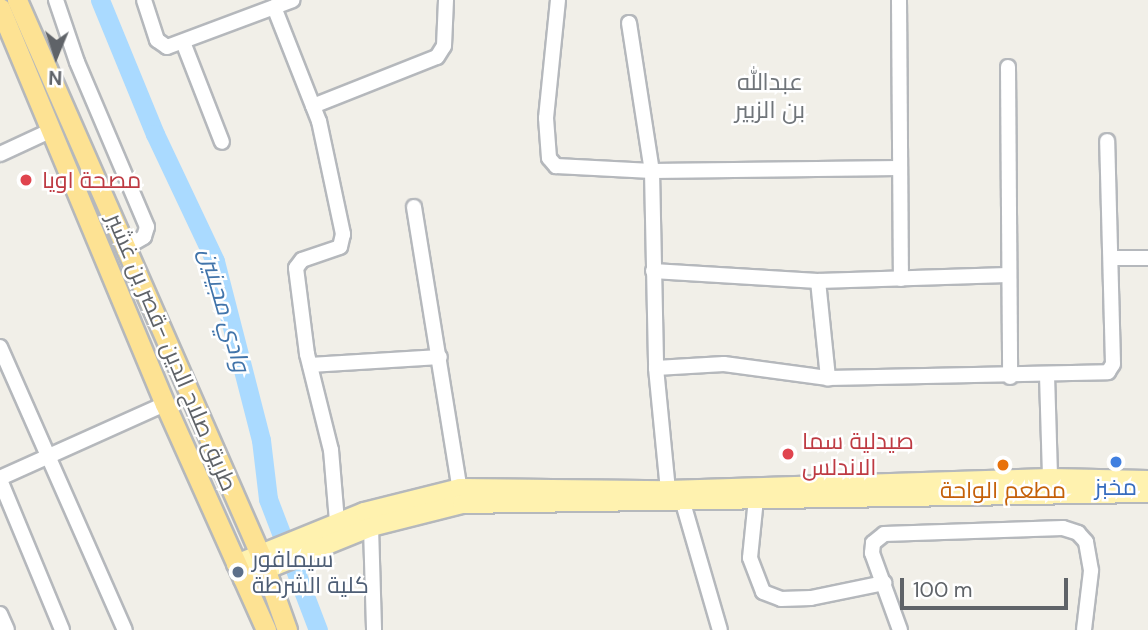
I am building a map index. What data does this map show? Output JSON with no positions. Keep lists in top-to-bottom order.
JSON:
{
  "streets": {
    "highway": ["طريق صلاح الدين -قصر بن غشير"]
  },
  "districts": ["عبدالله بن الزبير"],
  "water": ["وادي مجينين"],
  "places": [
    "مصحة اويا",
    "صيدلية سما الاندلس",
    "مخبز",
    "مطعم الواحة",
    "سيمافور كلية الشرطة"
  ],
  "scale_bar": "100 m",
  "north": "bottom"
}
